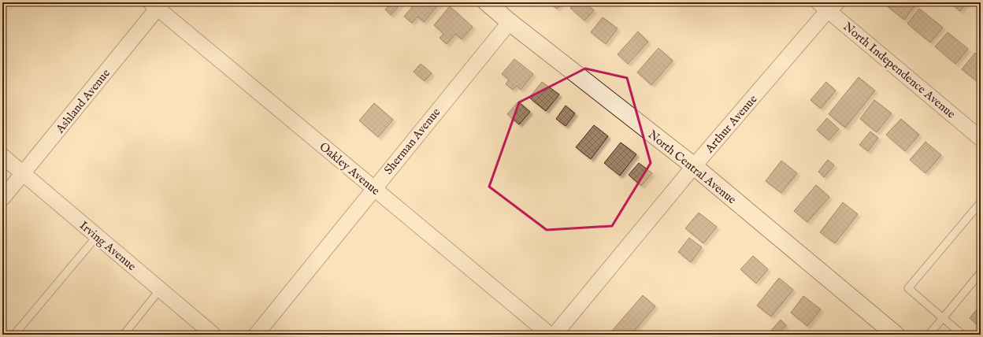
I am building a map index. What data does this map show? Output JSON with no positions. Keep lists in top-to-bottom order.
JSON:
{
  "streets": {
    "main road": ["North Central Avenue"],
    "street": [
      "North Independence Avenue",
      "Ashland Avenue",
      "Arthur Avenue",
      "Sherman Avenue",
      "Oakley Avenue",
      "Irving Avenue"
    ]
  },
  "crossings": [
    ["North Independence Avenue", "Arthur Avenue"],
    ["Ashland Avenue", "Oakley Avenue"],
    ["Ashland Avenue", "Irving Avenue"],
    ["Arthur Avenue", "North Central Avenue"],
    ["Sherman Avenue", "North Central Avenue"],
    ["Sherman Avenue", "Oakley Avenue"]
  ]
}
